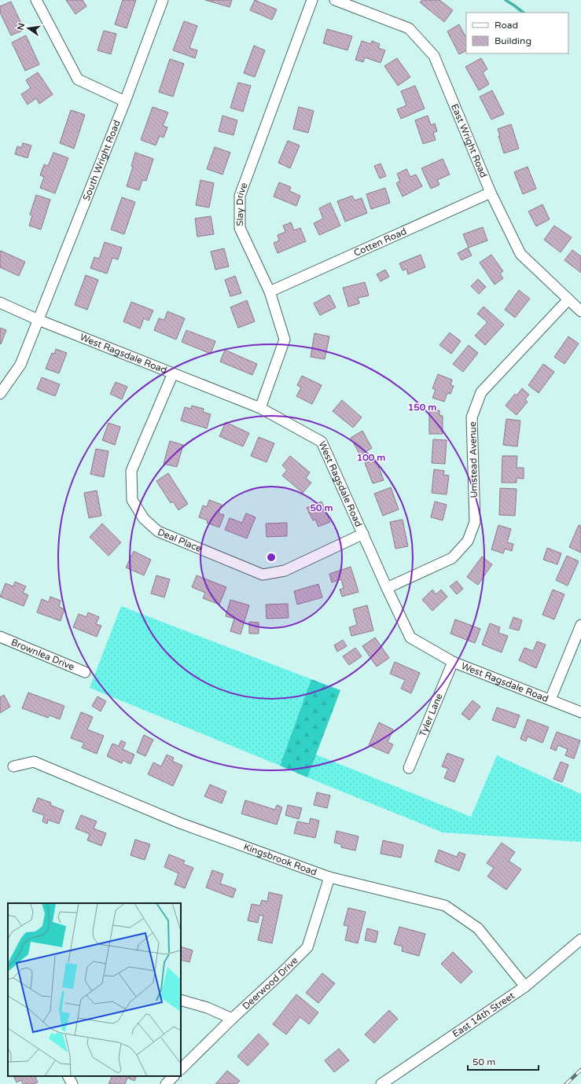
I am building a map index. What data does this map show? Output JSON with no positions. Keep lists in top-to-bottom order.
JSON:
{
  "streets": {
    "street": [
      "East Wright Road",
      "South Wright Road",
      "Slay Drive",
      "Cotten Road",
      "West Ragsdale Road",
      "Umstead Avenue",
      "Deal Place",
      "Brownlea Drive",
      "Tyler Lane",
      "Kingsbrook Road",
      "Deerwood Drive",
      "East 14th Street"
    ]
  },
  "crossings": [
    ["East Wright Road", "Cotten Road"],
    ["East Wright Road", "Umstead Avenue"],
    ["South Wright Road", "West Ragsdale Road"],
    ["Slay Drive", "Cotten Road"],
    ["Slay Drive", "West Ragsdale Road"],
    ["West Ragsdale Road", "Umstead Avenue"],
    ["West Ragsdale Road", "Deal Place"],
    ["West Ragsdale Road", "Tyler Lane"],
    ["Kingsbrook Road", "Deerwood Drive"],
    ["Kingsbrook Road", "East 14th Street"]
  ],
  "legend": ["Road", "Building"],
  "scale_bar": "50 m",
  "north": "left",
  "rings": ["150 m", "100 m", "50 m"]
}
